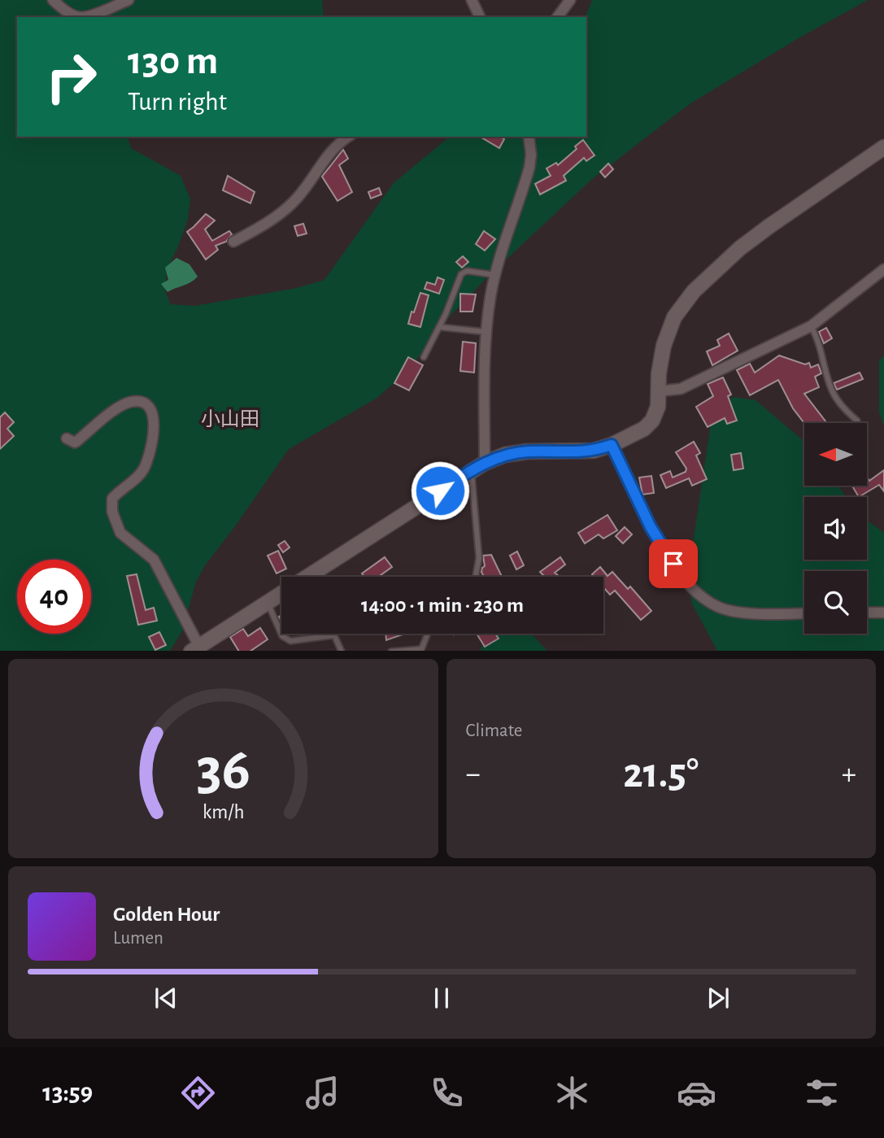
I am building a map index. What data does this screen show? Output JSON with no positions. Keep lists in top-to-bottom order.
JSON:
{
  "districts": ["小山田"],
  "north": "left",
  "page": {
    "turn": ["130 m", "Turn right"],
    "limit": "40",
    "trip": "14:00 · 1 min · 230 m",
    "tile": "Climate",
    "heat": ["−", "21.5°", "+"],
    "song": ["Golden Hour", "Lumen"],
    "tabs": "13:59",
    "gauge": ["36", "km/h"]
  }
}
